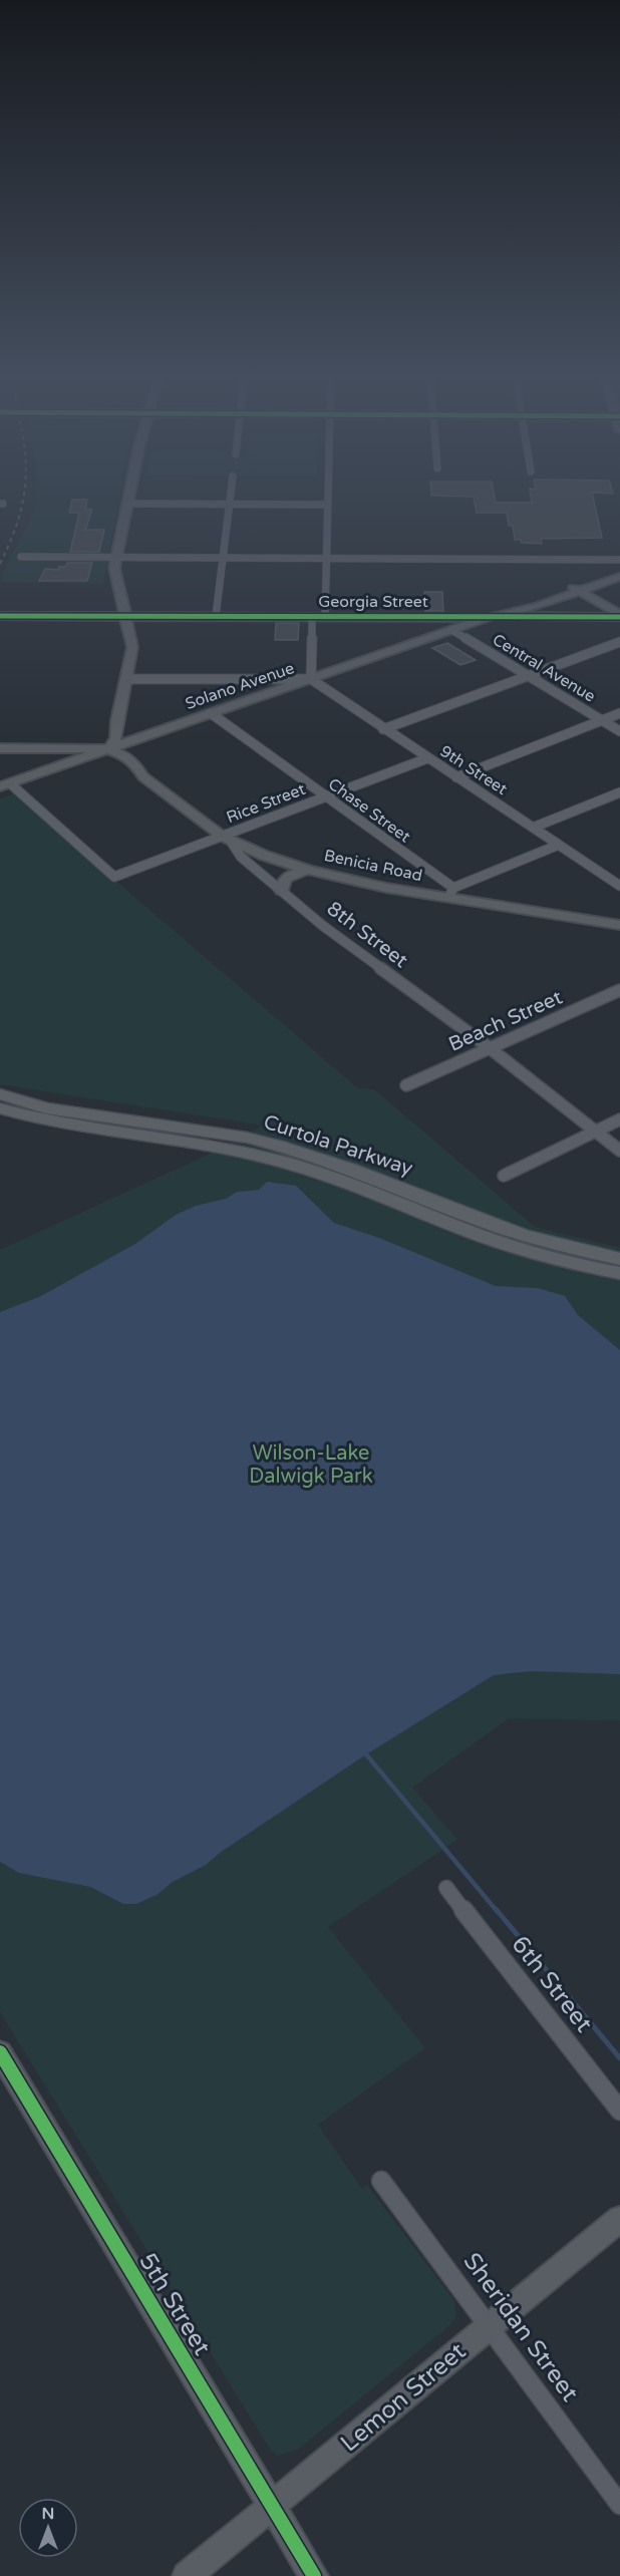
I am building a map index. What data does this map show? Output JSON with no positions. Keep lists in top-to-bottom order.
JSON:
{
  "streets": {
    "main road": ["Curtola Parkway"],
    "street": [
      "Georgia Street",
      "Central Avenue",
      "Solano Avenue",
      "9th Street",
      "Rice Street",
      "Chase Street",
      "Benicia Road",
      "8th Street",
      "Beach Street",
      "6th Street",
      "5th Street",
      "Sheridan Street",
      "Lemon Street"
    ]
  },
  "crossings": [
    ["Georgia Street", "Solano Avenue"],
    ["Central Avenue", "Solano Avenue"],
    ["Solano Avenue", "9th Street"],
    ["Solano Avenue", "Rice Street"],
    ["Solano Avenue", "Chase Street"],
    ["Solano Avenue", "Benicia Road"],
    ["9th Street", "Rice Street"],
    ["Rice Street", "Chase Street"],
    ["Rice Street", "Benicia Road"],
    ["Rice Street", "8th Street"],
    ["Chase Street", "Benicia Road"],
    ["Benicia Road", "8th Street"],
    ["8th Street", "Beach Street"],
    ["5th Street", "Lemon Street"],
    ["Sheridan Street", "Lemon Street"]
  ],
  "parks": ["Wilson-Lake Dalwigk Park"],
  "north": "top"
}
